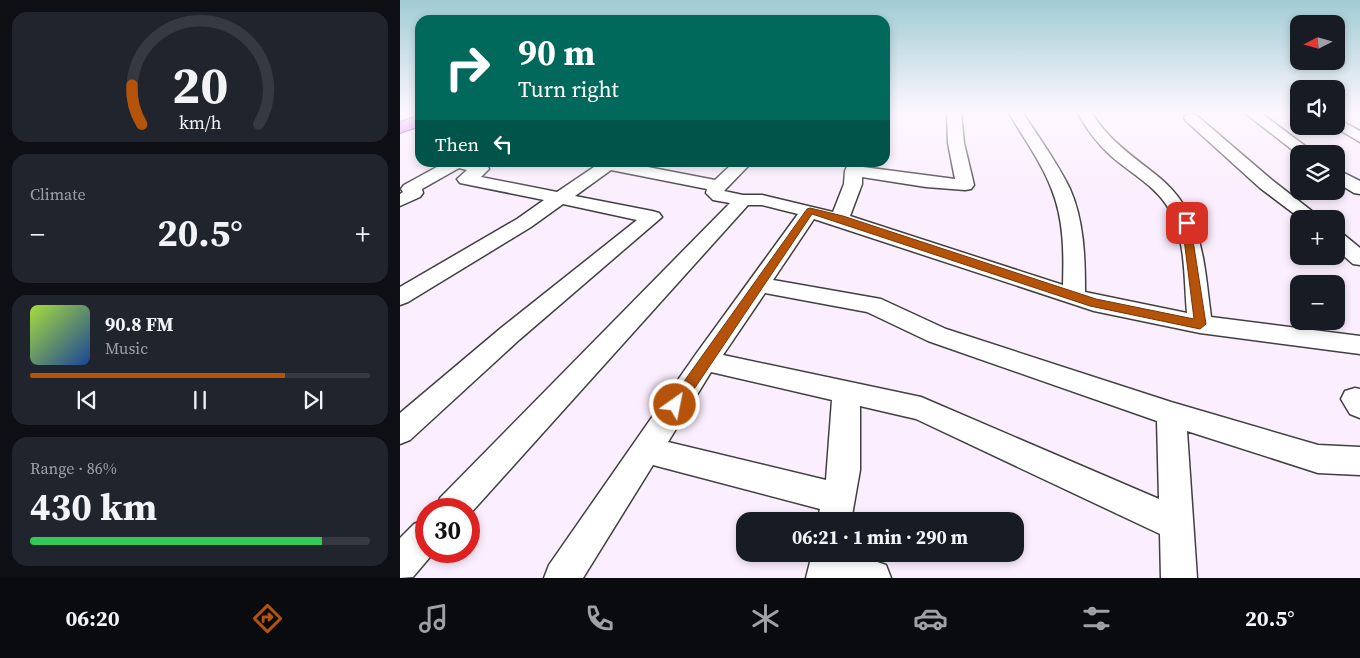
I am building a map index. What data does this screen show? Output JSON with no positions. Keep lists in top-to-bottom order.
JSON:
{
  "north": "left",
  "page": {
    "map_buttons": ["+", "−"],
    "turn": ["90 m", "Turn right"],
    "then": "Then",
    "tile": [
      "Climate",
      ["Range · 86%", "430 km"]
    ],
    "heat": ["−", "20.5°", "+"],
    "song": ["90.8 FM", "Music"],
    "limit": "30",
    "trip": "06:21 · 1 min · 290 m",
    "tabs": ["06:20", "20.5°"],
    "gauge": ["20", "km/h"]
  }
}
